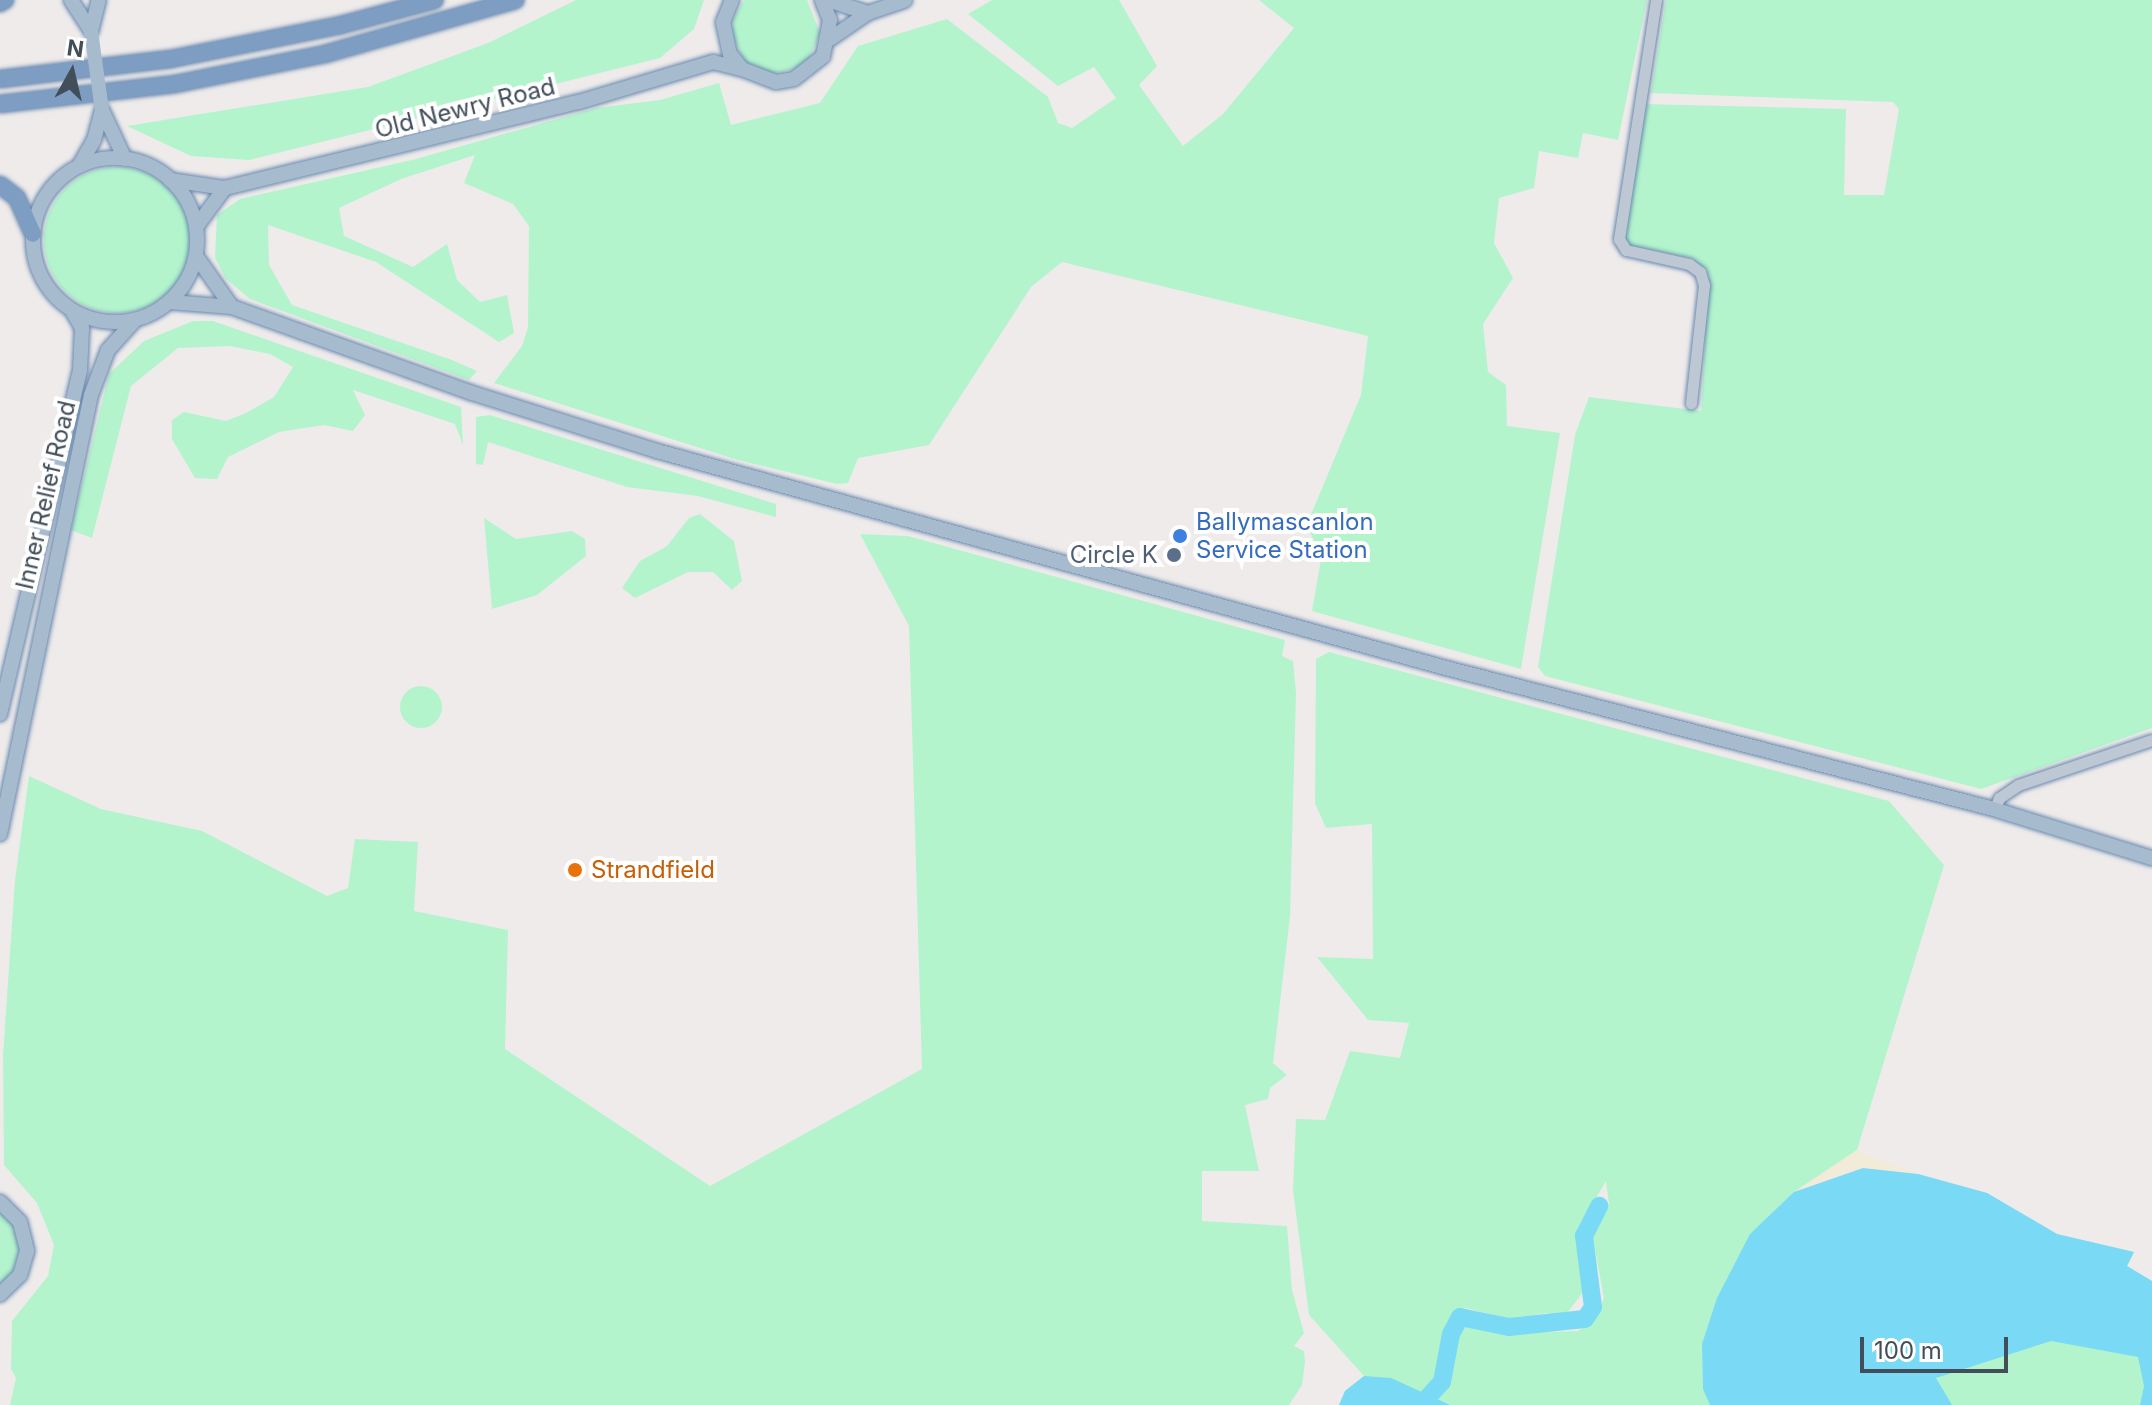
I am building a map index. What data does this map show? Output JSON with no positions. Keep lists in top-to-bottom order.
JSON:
{
  "streets": {
    "main road": ["Old Newry Road", "Inner Relief Road"]
  },
  "crossings": [
    ["Old Newry Road", "Inner Relief Road"]
  ],
  "places": ["Ballymascanlon Service Station", "Circle K", "Strandfield"],
  "scale_bar": "100 m",
  "north": "top"
}
